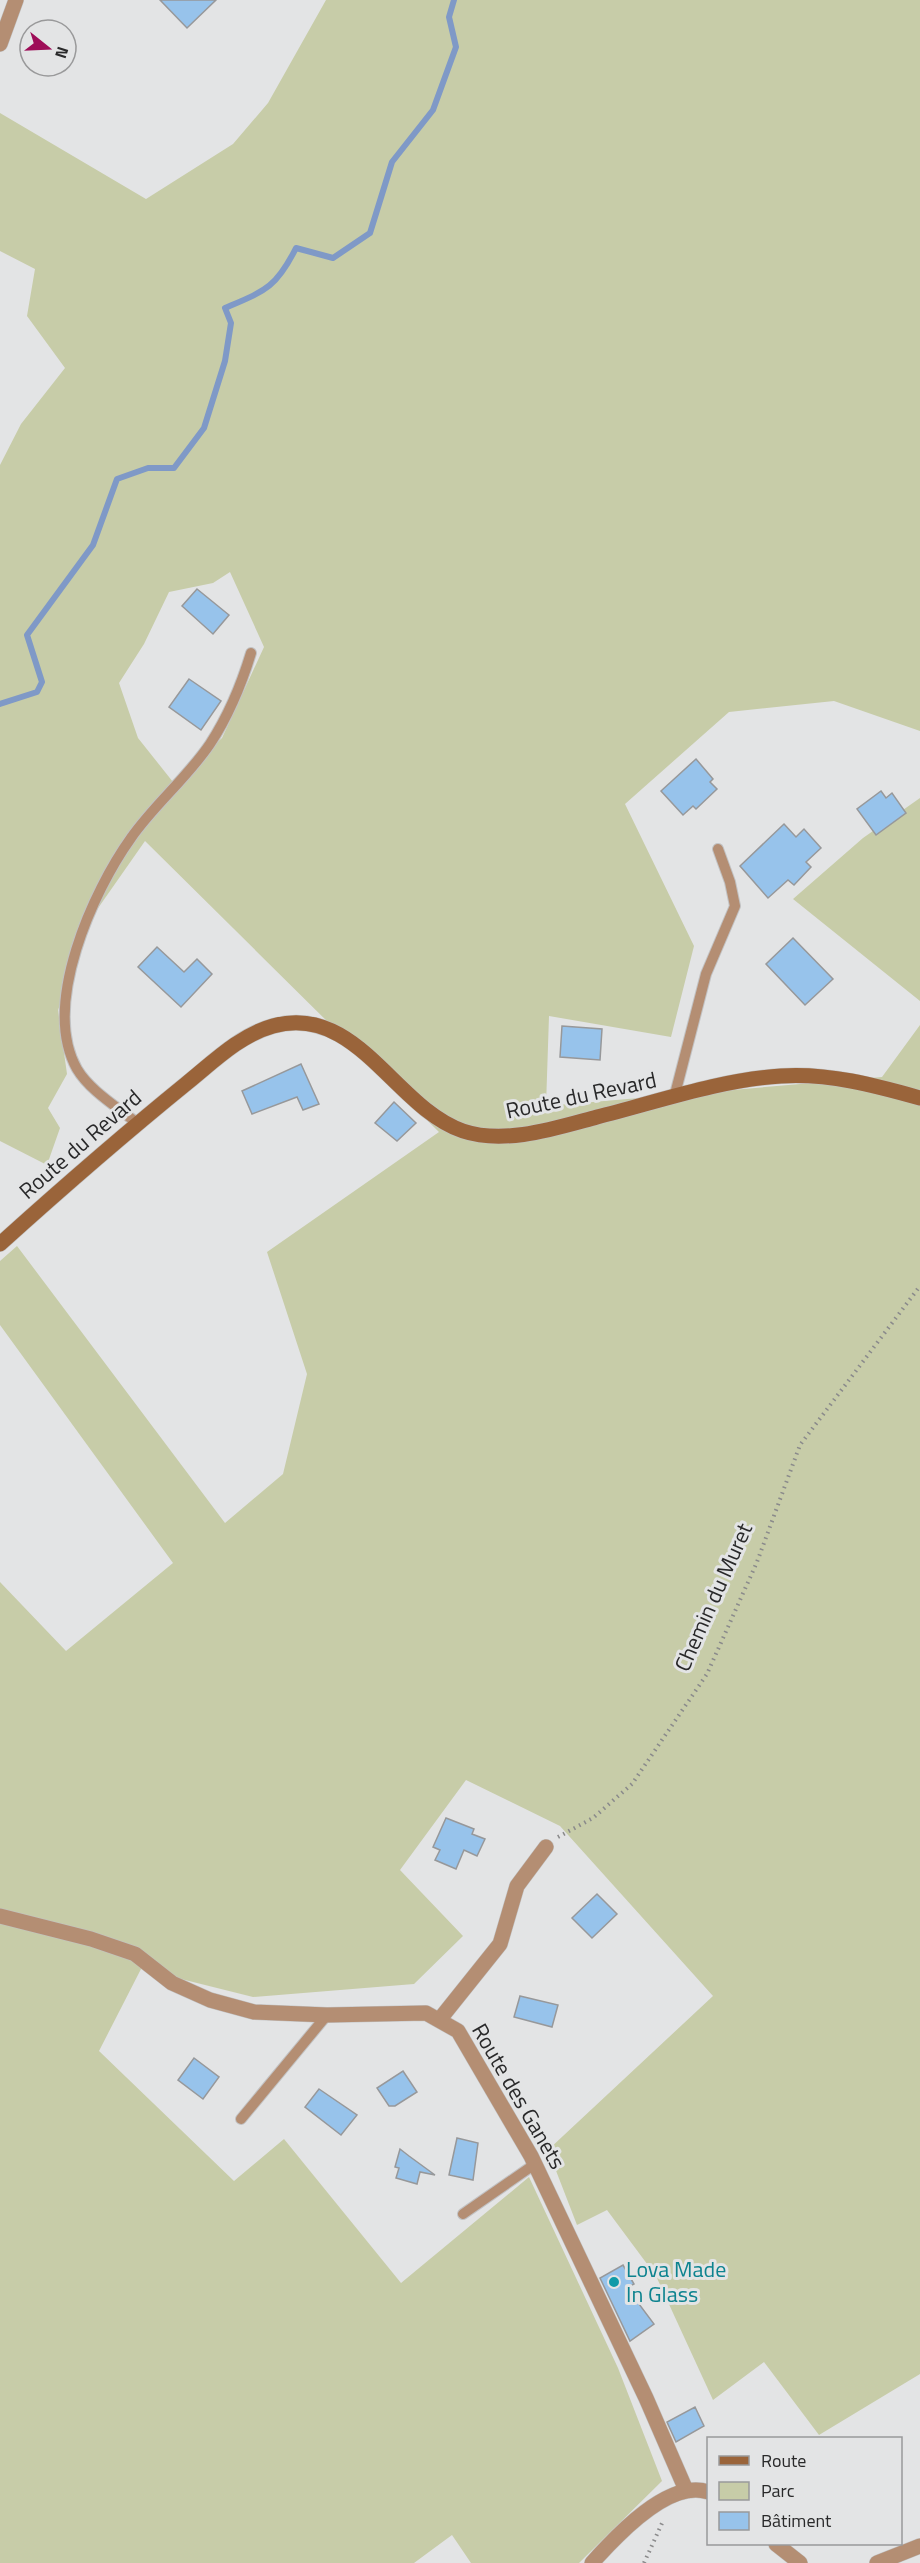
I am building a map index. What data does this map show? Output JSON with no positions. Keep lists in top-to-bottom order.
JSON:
{
  "streets": {
    "main road": ["Route du Revard"],
    "street": ["Route des Ganets"],
    "path": ["Chemin du Muret"]
  },
  "places": ["Lova Made In Glass"],
  "legend": ["Route", "Parc", "Bâtiment"],
  "north": "right"
}
